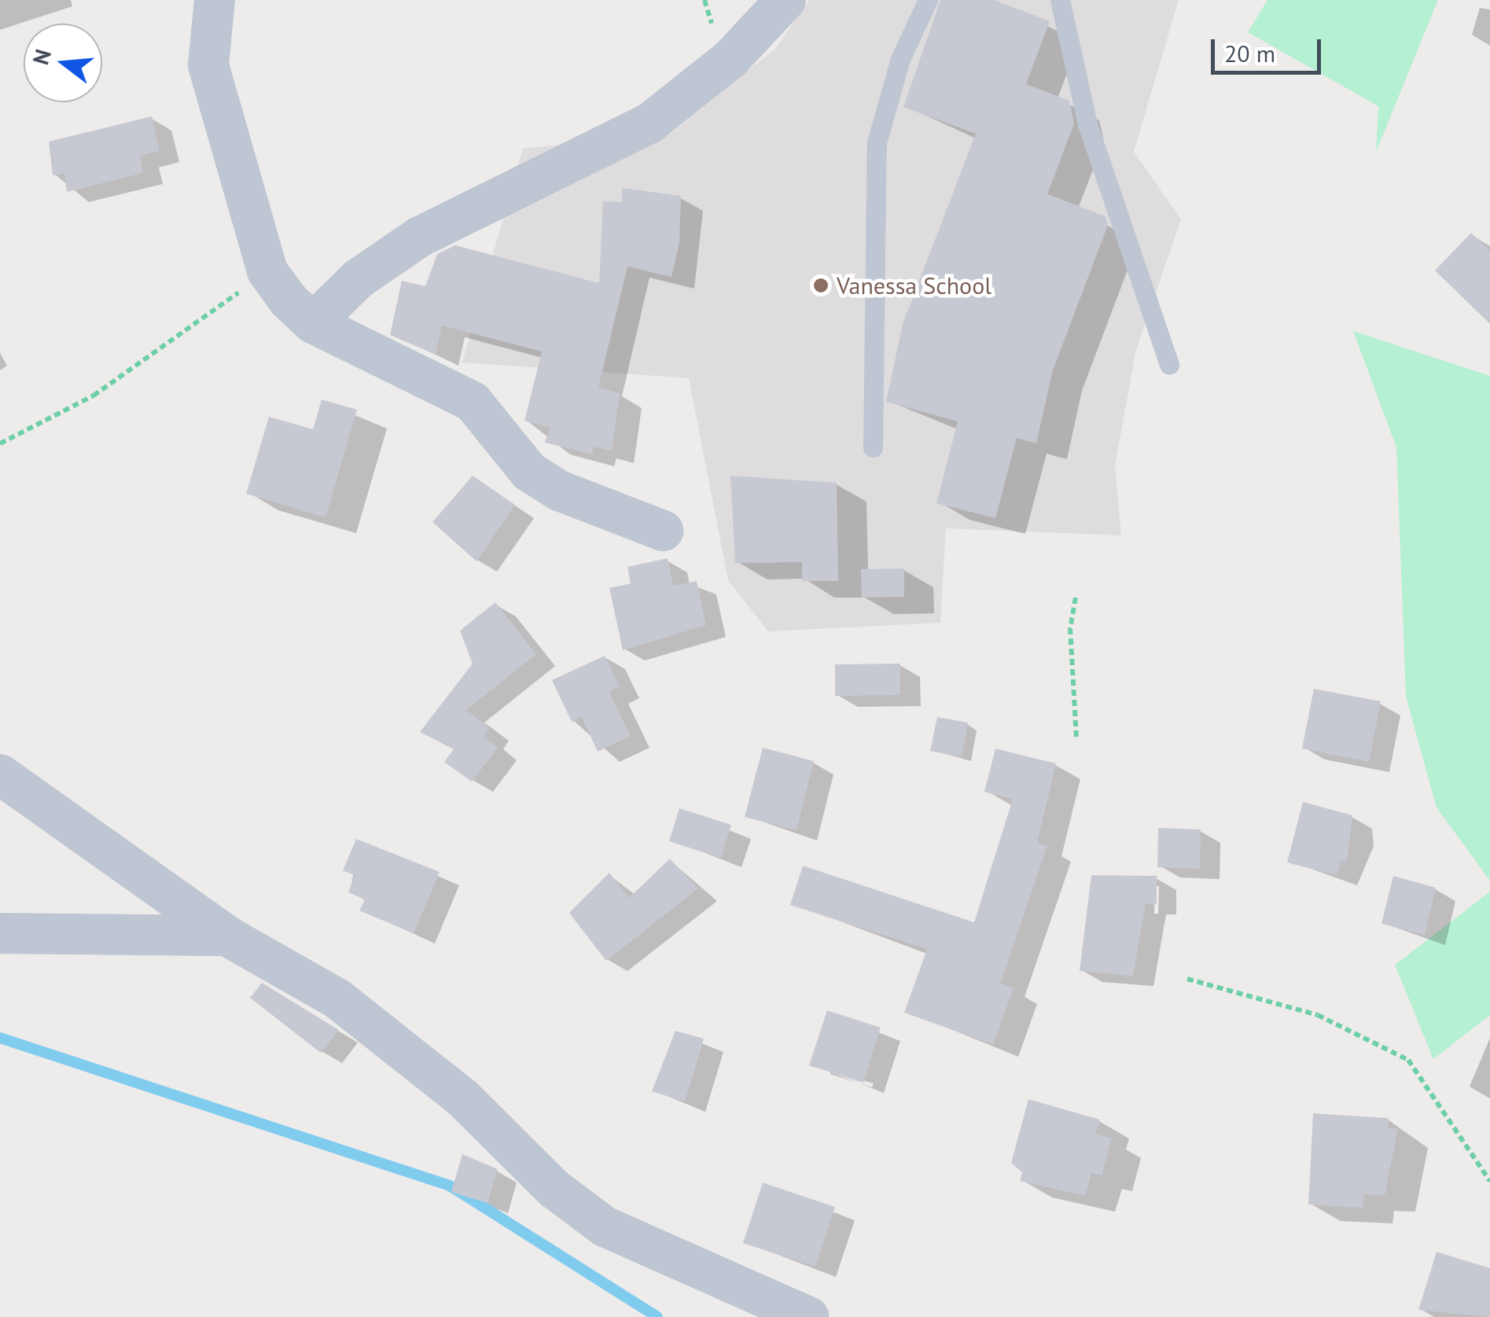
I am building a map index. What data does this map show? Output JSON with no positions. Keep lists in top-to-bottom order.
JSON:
{
  "places": ["Vanessa School"],
  "scale_bar": "20 m",
  "north": "left"
}
